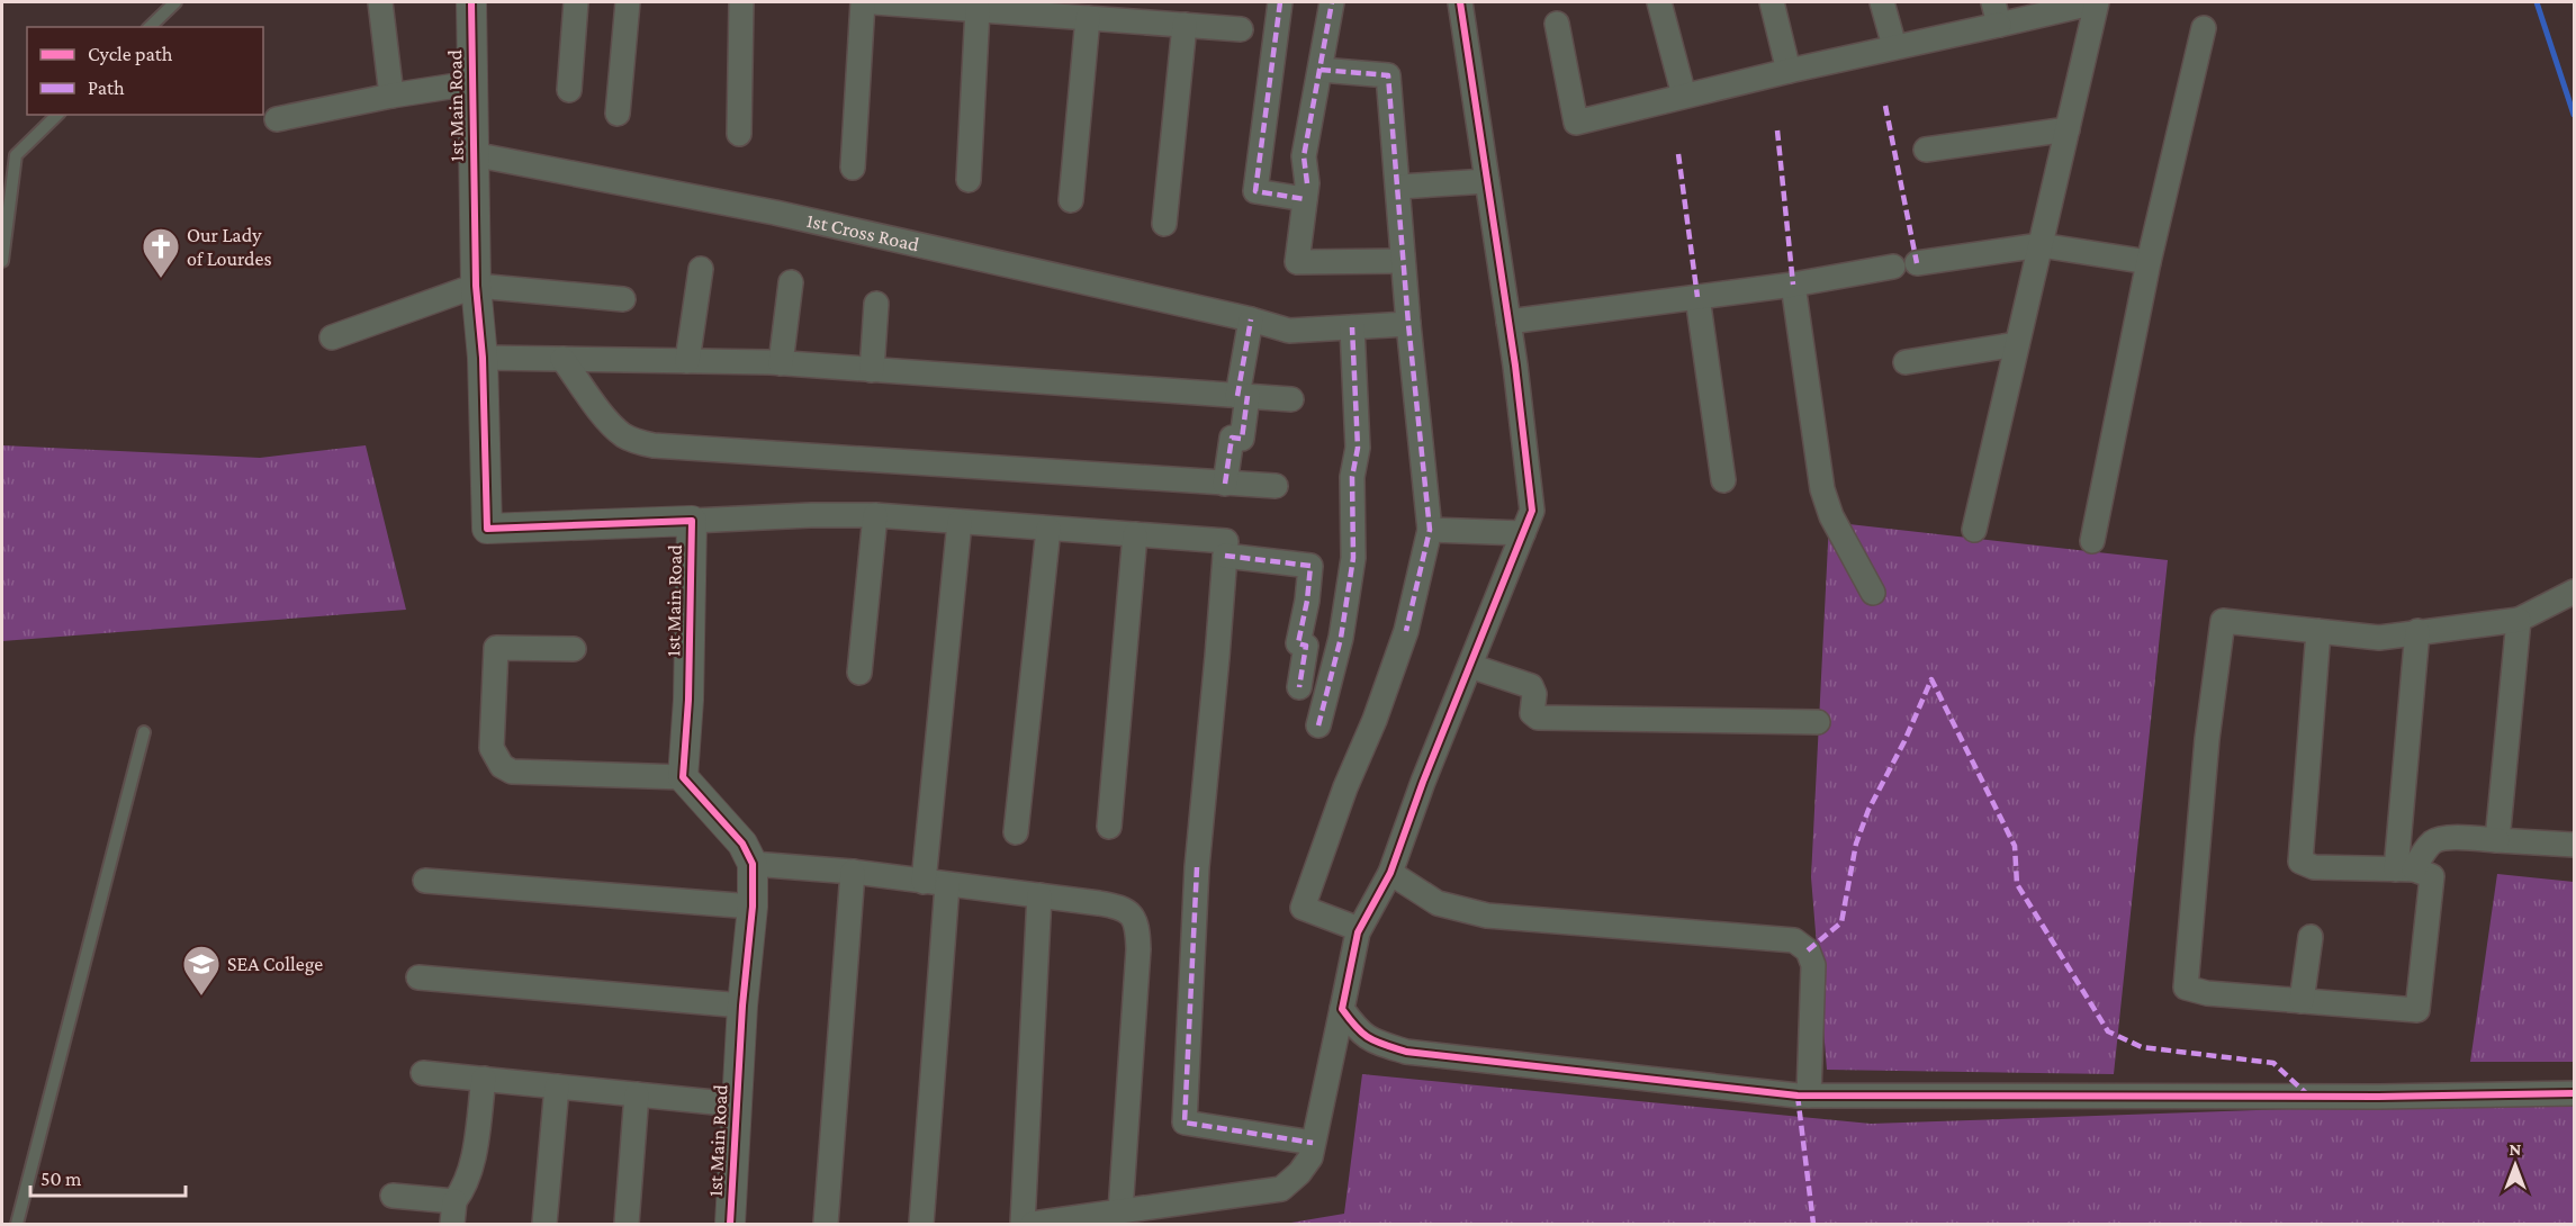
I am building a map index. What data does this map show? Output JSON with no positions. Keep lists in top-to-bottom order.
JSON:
{
  "streets": {
    "street": ["1st Main Road", "1st Cross Road"]
  },
  "crossings": [
    ["1st Main Road", "1st Cross Road"]
  ],
  "places": {
    "church": ["Our Lady of Lourdes"],
    "school or university": ["SEA College"]
  },
  "legend": ["Cycle path", "Path"],
  "scale_bar": "50 m",
  "north": "top"
}
